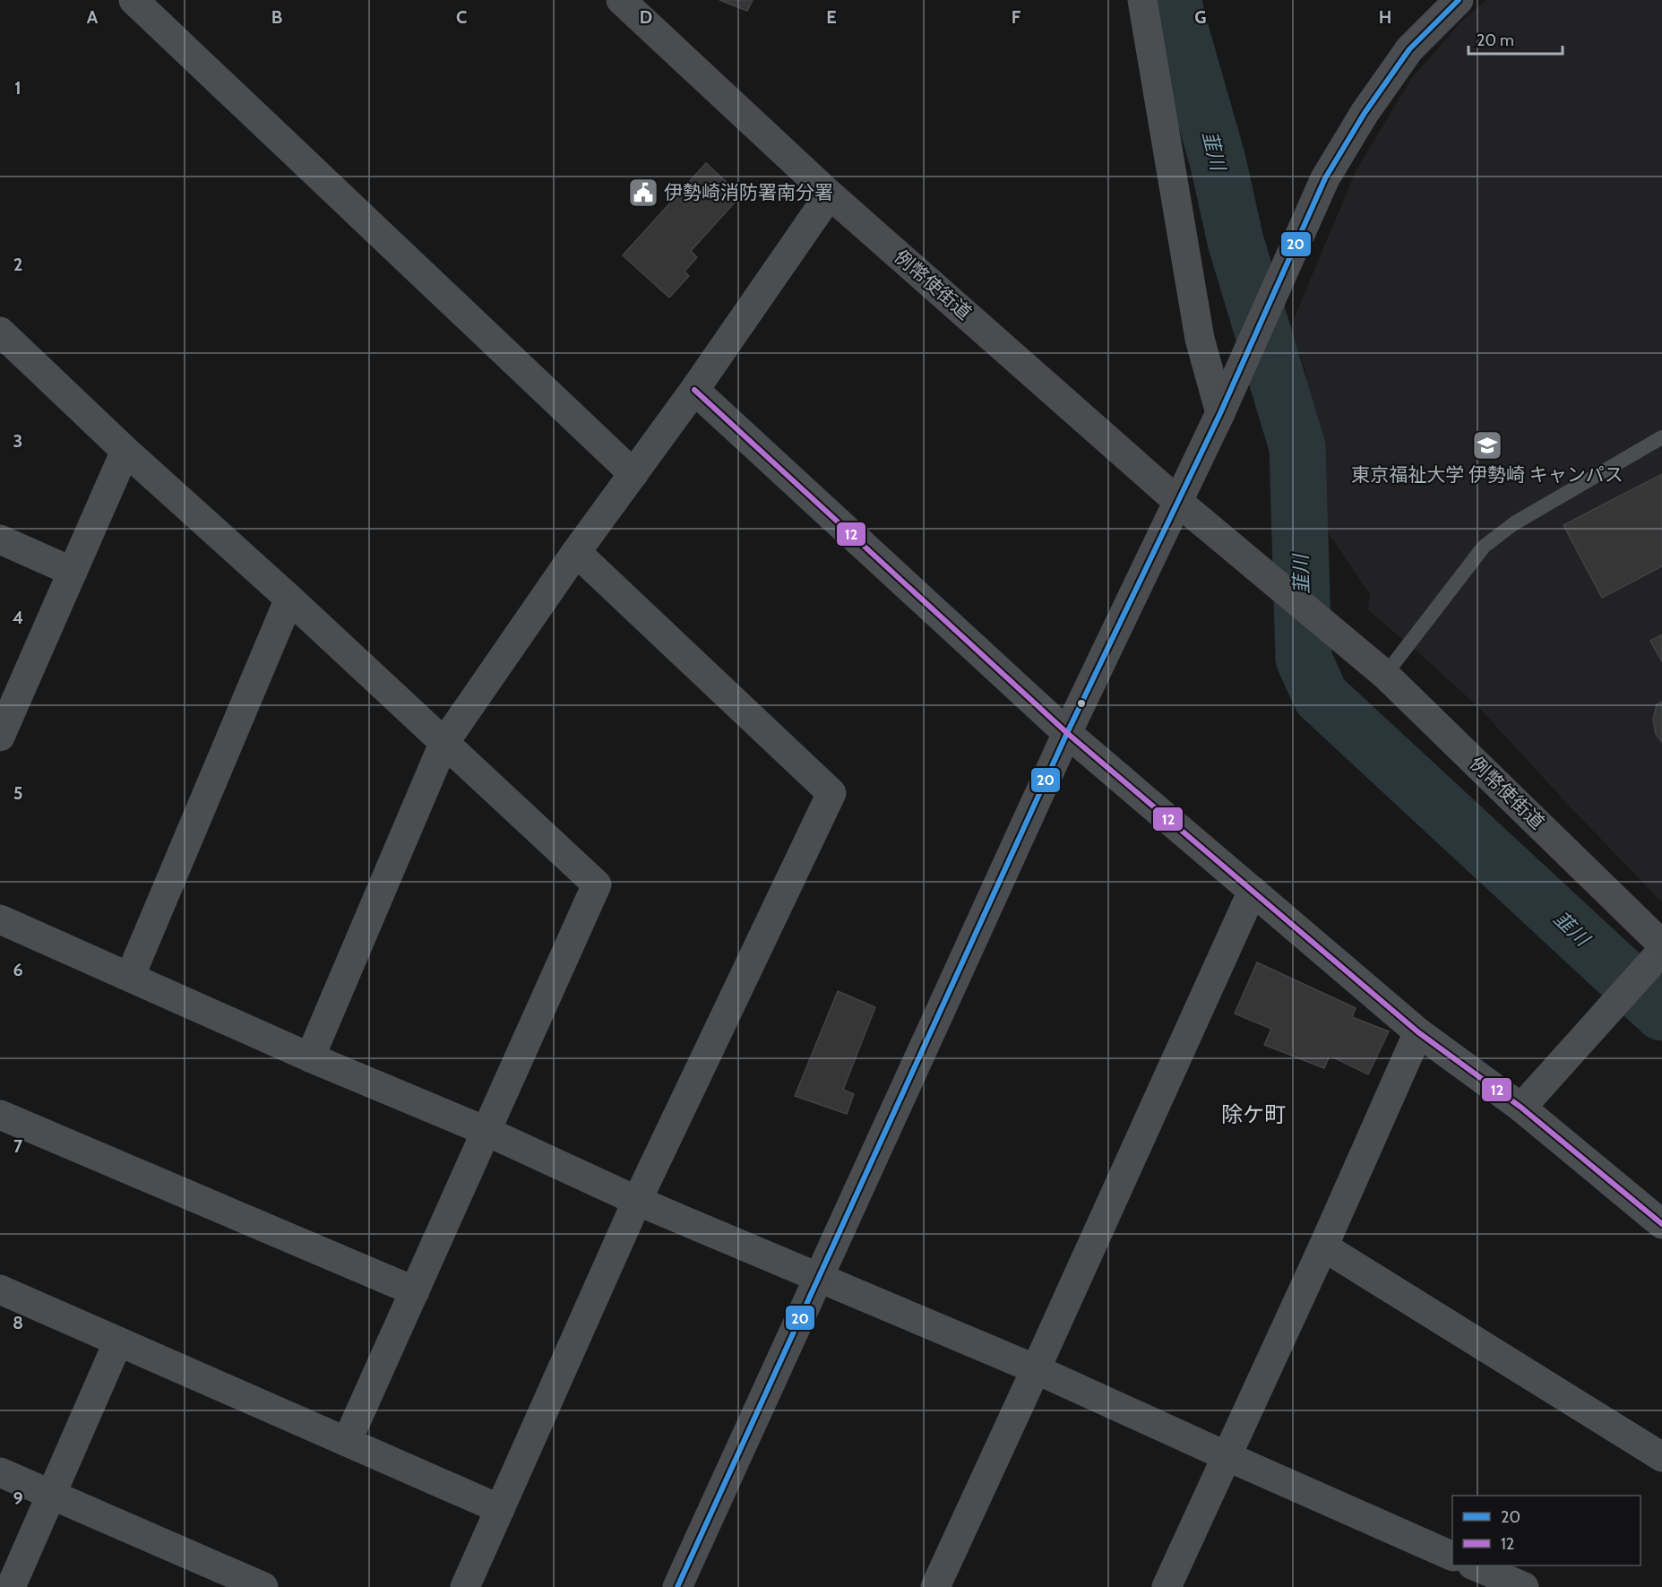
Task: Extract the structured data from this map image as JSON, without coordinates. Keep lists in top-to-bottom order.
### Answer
{
  "streets": {
    "street": ["例幣使街道"]
  },
  "districts": ["除ケ町"],
  "water": ["韮川"],
  "places": {
    "public building": ["伊勢崎消防署南分署"],
    "school or university": ["東京福祉大学 伊勢崎 キャンパス"]
  },
  "lines": ["transit line 20", "transit line 12"],
  "legend": ["20", "12"],
  "scale_bar": "20 m",
  "grid": {
    "columns": [
      "A",
      "B",
      "C",
      "D",
      "E",
      "F",
      "G",
      "H"
    ],
    "rows": [
      "1",
      "2",
      "3",
      "4",
      "5",
      "6",
      "7",
      "8",
      "9"
    ]
  }
}
